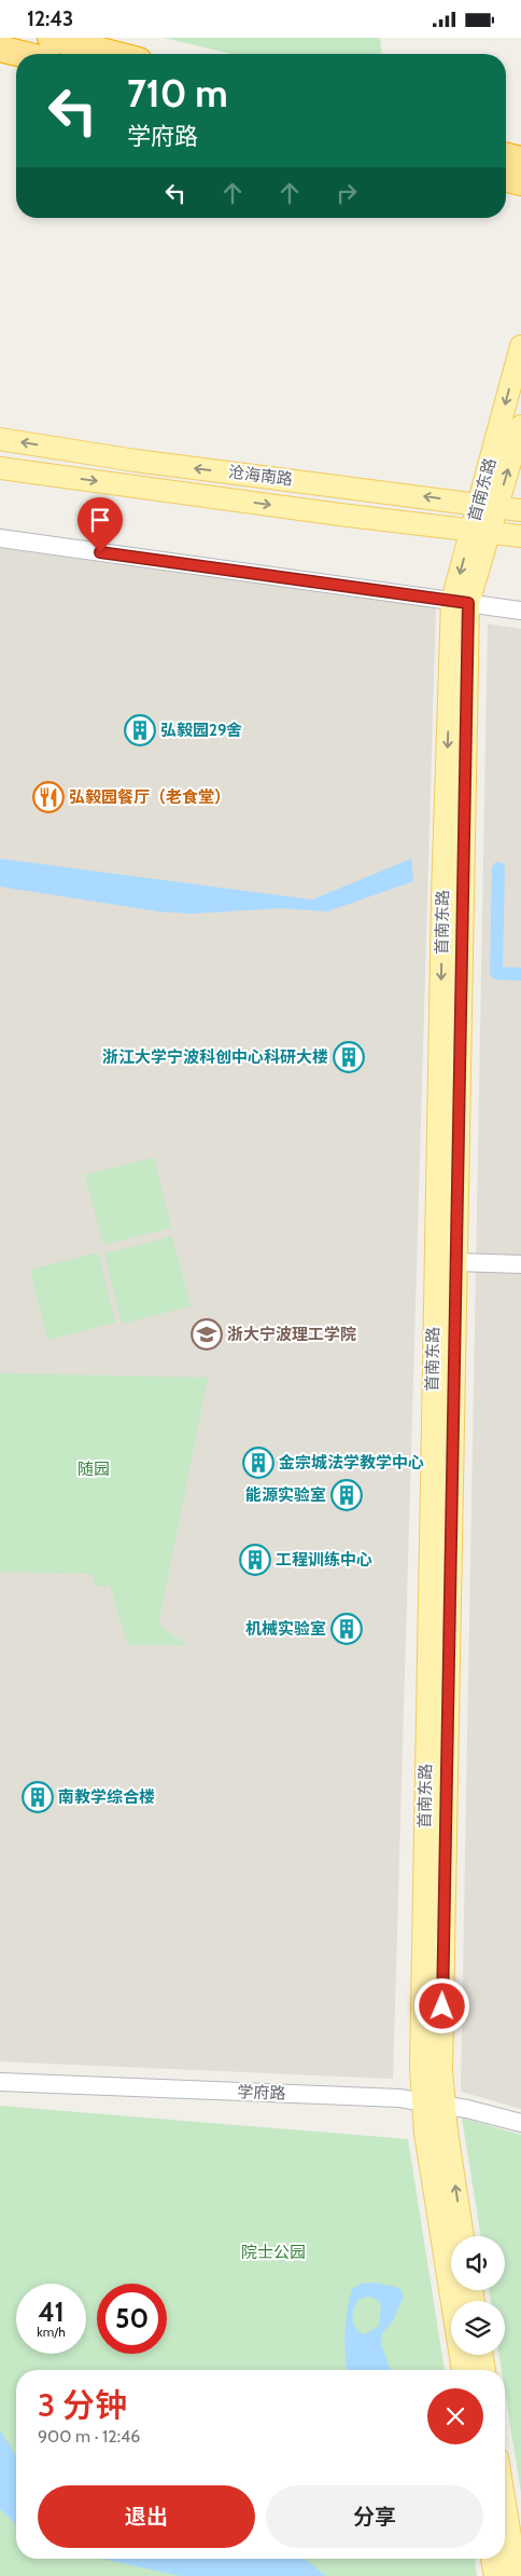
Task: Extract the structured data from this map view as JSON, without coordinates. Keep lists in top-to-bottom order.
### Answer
{
  "streets": {
    "main road": ["沧海南路", "首南东路"],
    "street": ["学府路"]
  },
  "crossings": [
    ["沧海南路", "首南东路"],
    ["首南东路", "学府路"]
  ],
  "parks": ["随园", "院士公园"],
  "places": {
    "building": [
      "弘毅园29舍",
      "浙江大学宁波科创中心科研大楼",
      "金宗城法学教学中心",
      "能源实验室",
      "工程训练中心",
      "机械实验室",
      "南教学综合楼"
    ],
    "restaurant": ["弘毅园餐厅（老食堂）"],
    "school or university": ["浙大宁波理工学院"]
  },
  "page": {
    "status": "12:43",
    "turn": ["710 m", "学府路"],
    "speed": "41 km/h",
    "limit": "50",
    "heading": ["3 分钟", "900 m · 12:46"],
    "buttons": ["退出", "分享"]
  }
}
